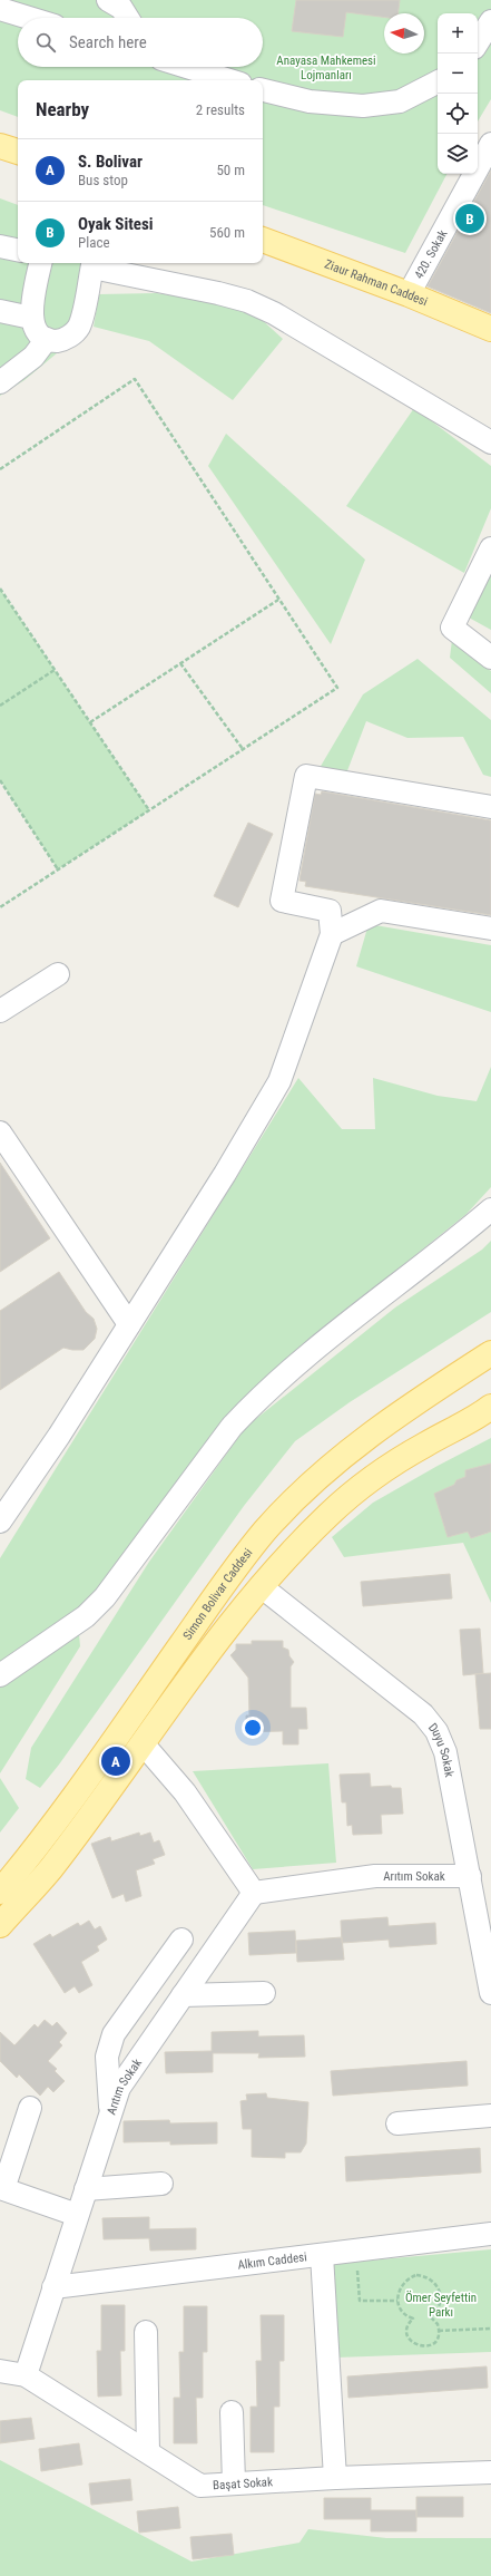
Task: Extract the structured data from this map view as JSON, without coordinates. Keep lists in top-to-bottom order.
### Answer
{
  "streets": {
    "main road": ["Ziaur Rahman Caddesi", "Simon Bolivar Caddesi"],
    "street": [
      "420. Sokak",
      "Duyu Sokak",
      "Arıtım Sokak",
      "Alkım Caddesi",
      "Başat Sokak"
    ]
  },
  "crossings": [
    ["420. Sokak", "Ziaur Rahman Caddesi"],
    ["Simon Bolivar Caddesi", "Duyu Sokak"],
    ["Duyu Sokak", "Arıtım Sokak"],
    ["Arıtım Sokak", "Alkım Caddesi"],
    ["Arıtım Sokak", "Başat Sokak"]
  ],
  "parks": ["Anayasa Mahkemesi Lojmanları", "Ömer Seyfettin Parkı"],
  "north": "left",
  "page": {
    "map_buttons": ["+", "−"],
    "search": "Search here",
    "heading": ["Nearby", "2 results"],
    "list": [
      {
        "mark": "A",
        "name": "S. Bolivar",
        "note": "Bus stop",
        "value": "50 m"
      },
      {
        "mark": "B",
        "name": "Oyak Sitesi",
        "note": "Place",
        "value": "560 m"
      }
    ],
    "pins": ["B", "A"]
  }
}
